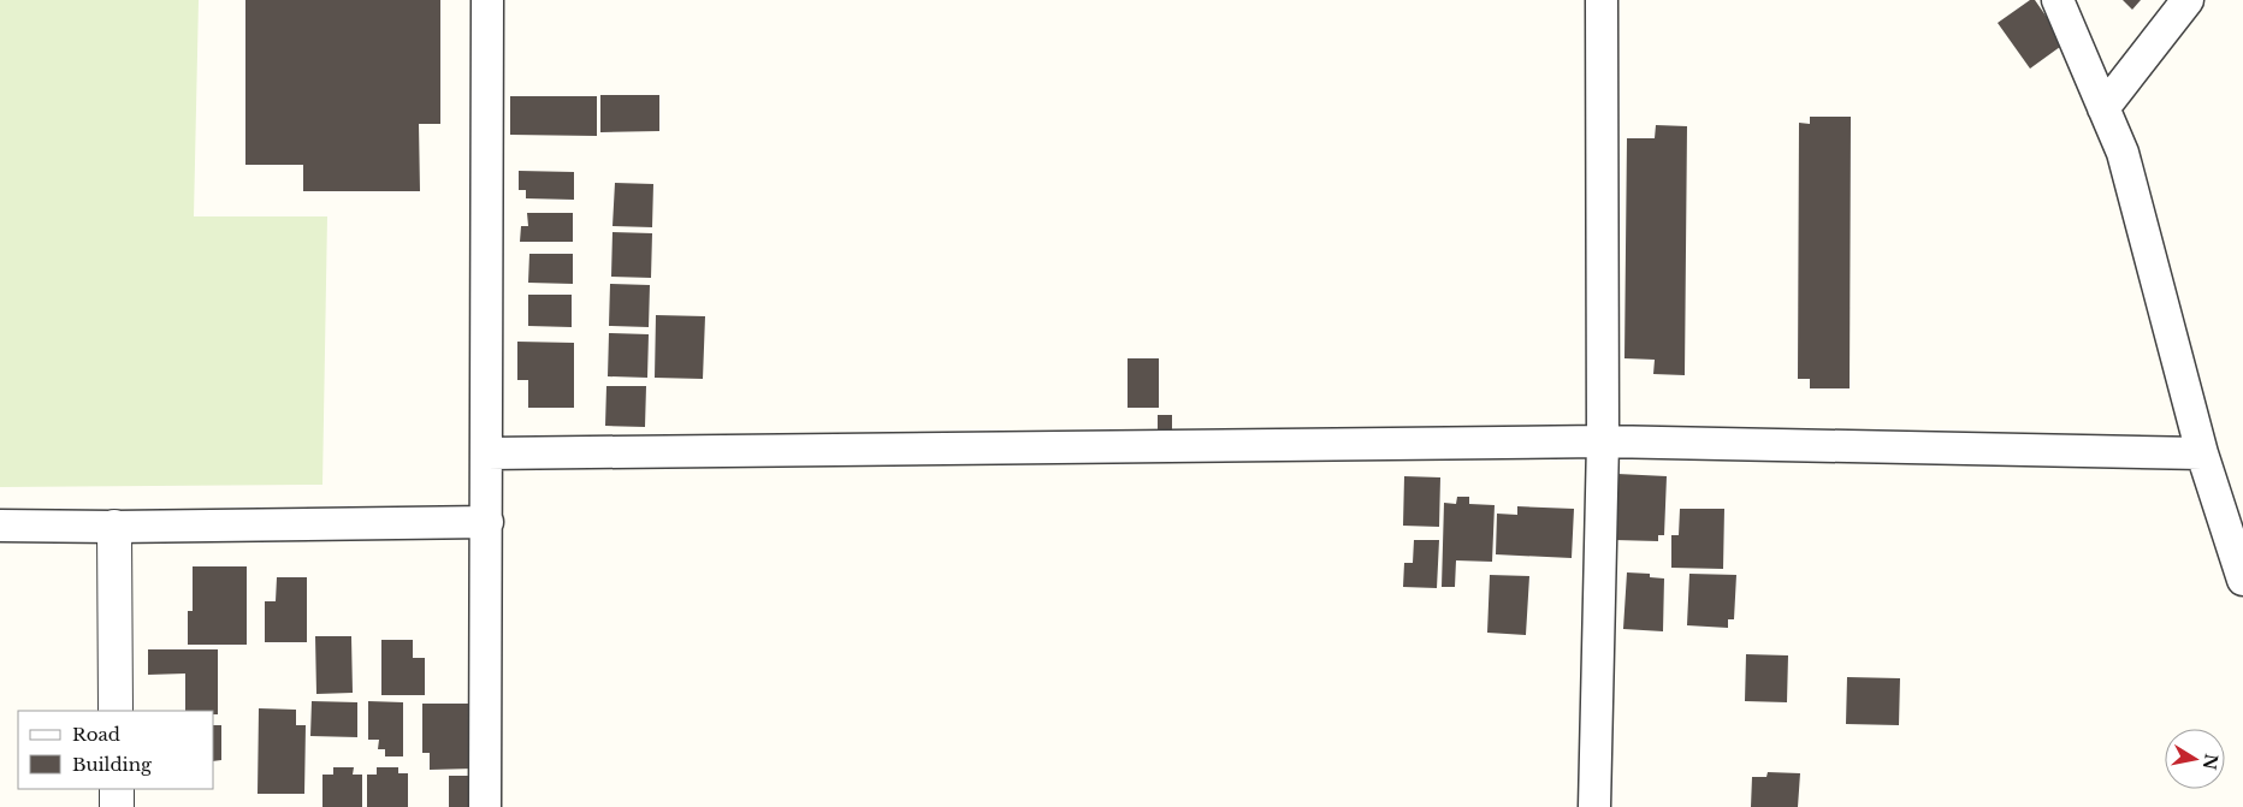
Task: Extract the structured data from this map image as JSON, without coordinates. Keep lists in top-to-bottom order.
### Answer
{
  "legend": ["Road", "Building"],
  "north": "right"
}
